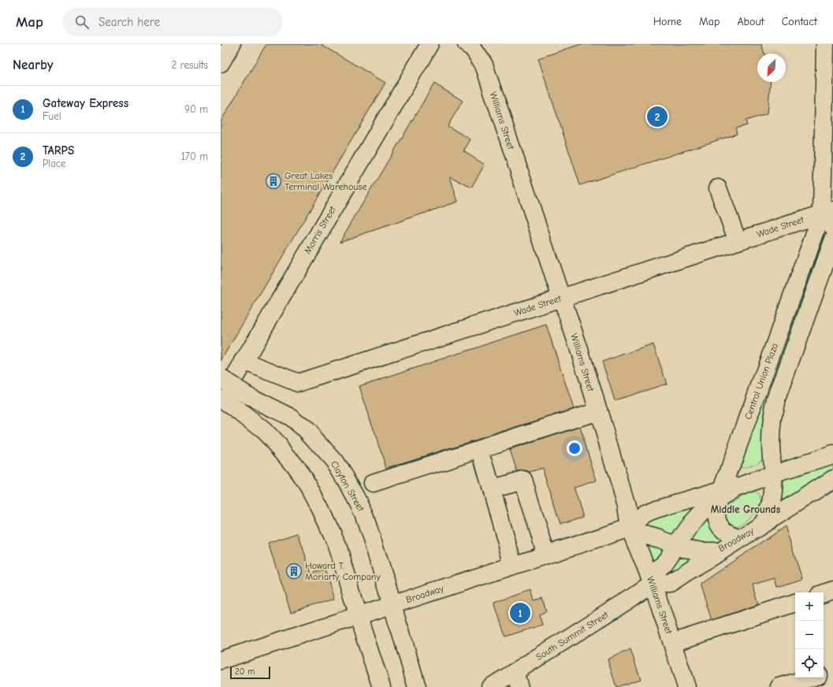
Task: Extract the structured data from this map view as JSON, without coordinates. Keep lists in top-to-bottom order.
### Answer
{
  "streets": {
    "street": [
      "Williams Street",
      "Wade Street",
      "Morris Street",
      "Central Union Plaza",
      "Clayton Street",
      "Broadway",
      "South Summit Street"
    ]
  },
  "crossings": [
    ["Williams Street", "Wade Street"],
    ["Williams Street", "Broadway"],
    ["Williams Street", "South Summit Street"],
    ["Wade Street", "Morris Street"],
    ["Wade Street", "Central Union Plaza"],
    ["Central Union Plaza", "Broadway"],
    ["Clayton Street", "Broadway"]
  ],
  "districts": ["Middle Grounds"],
  "places": {
    "building": ["Great Lakes Terminal Warehouse", "Howard T. Moriarty Company"]
  },
  "scale_bar": "20 m",
  "north": "bottom left",
  "page": {
    "header": "Map",
    "search": "Search here",
    "nav": [
      "Home",
      "Map",
      "About",
      "Contact"
    ],
    "heading": ["Nearby", "2 results"],
    "list": [
      {
        "mark": "1",
        "name": "Gateway Express",
        "note": "Fuel",
        "value": "90 m"
      },
      {
        "mark": "2",
        "name": "TARPS",
        "note": "Place",
        "value": "170 m"
      }
    ],
    "pins": ["2", "1"],
    "map_buttons": ["+", "−"],
    "scale": "20 m"
  }
}
